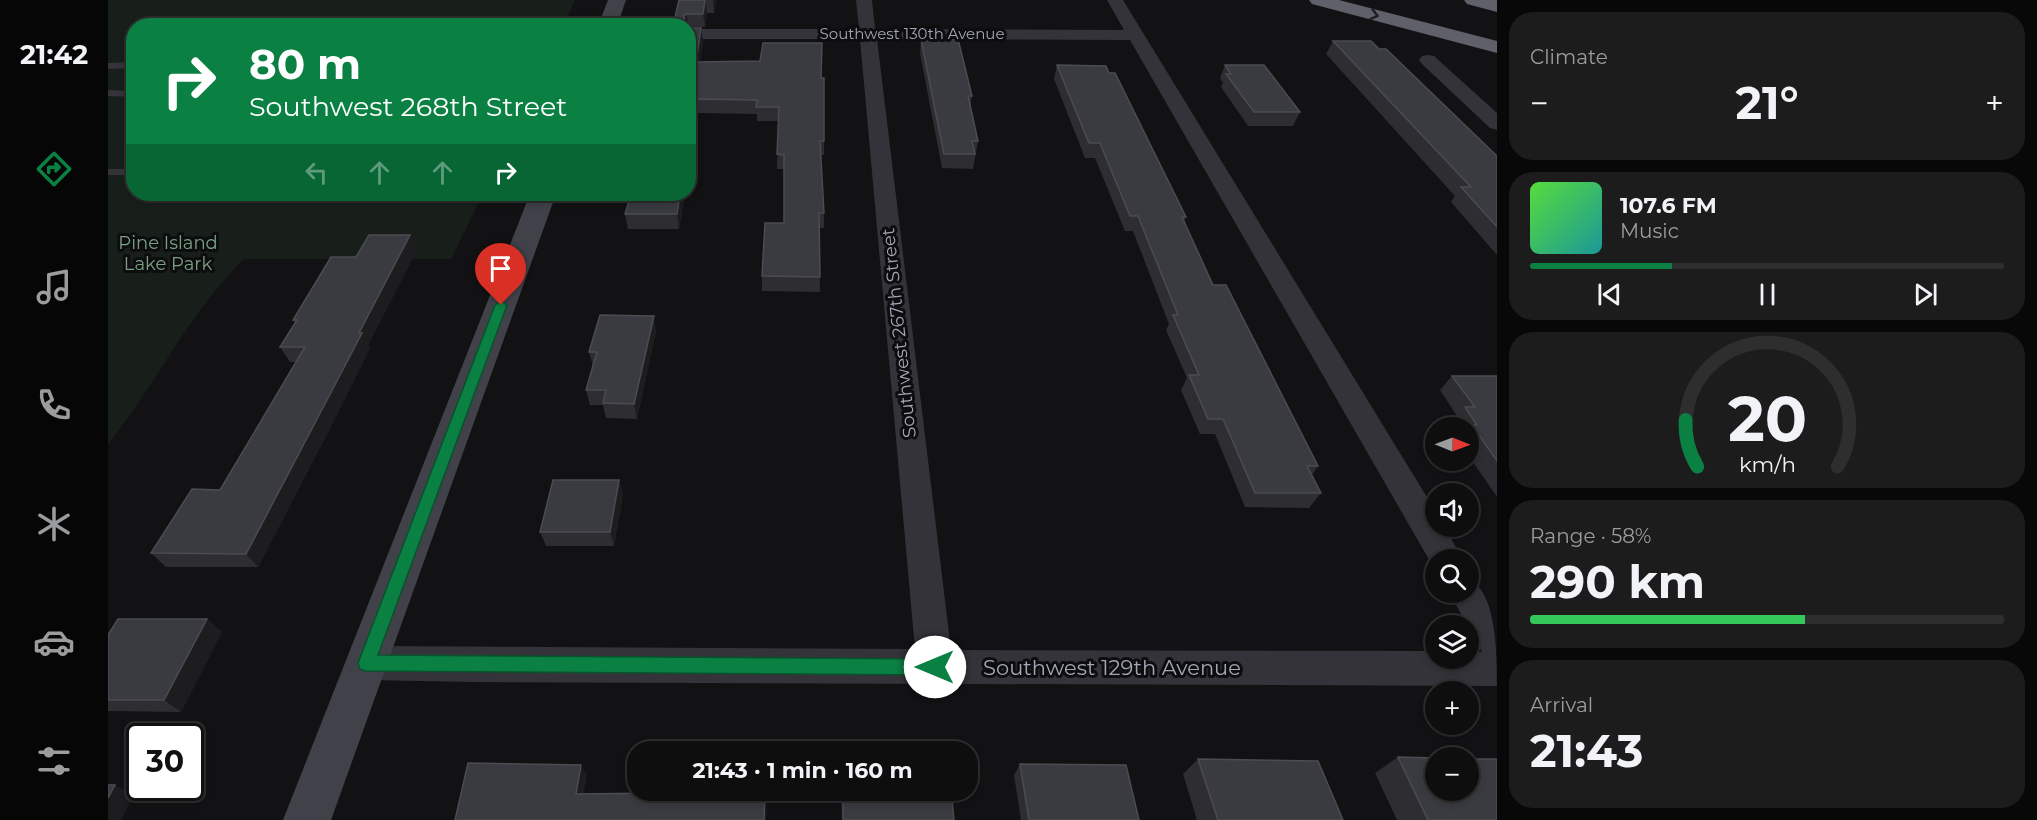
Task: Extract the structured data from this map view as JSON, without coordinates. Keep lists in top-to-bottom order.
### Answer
{
  "streets": {
    "street": ["Southwest 130th Avenue", "Southwest 267th Street", "Southwest 129th Avenue"]
  },
  "crossings": [
    ["Southwest 130th Avenue", "Southwest 267th Street"],
    ["Southwest 267th Street", "Southwest 129th Avenue"]
  ],
  "parks": ["Pine Island Lake Park"],
  "north": "right",
  "page": {
    "tabs": "21:42",
    "tile": [
      "Climate",
      ["Range · 58%", "290 km"],
      ["Arrival", "21:43"]
    ],
    "turn": ["80 m", "Southwest 268th Street"],
    "heat": ["−", "21°", "+"],
    "song": ["107.6 FM", "Music"],
    "map_buttons": ["+", "−"],
    "limit": "30",
    "trip": "21:43 · 1 min · 160 m",
    "gauge": ["20", "km/h"]
  }
}
